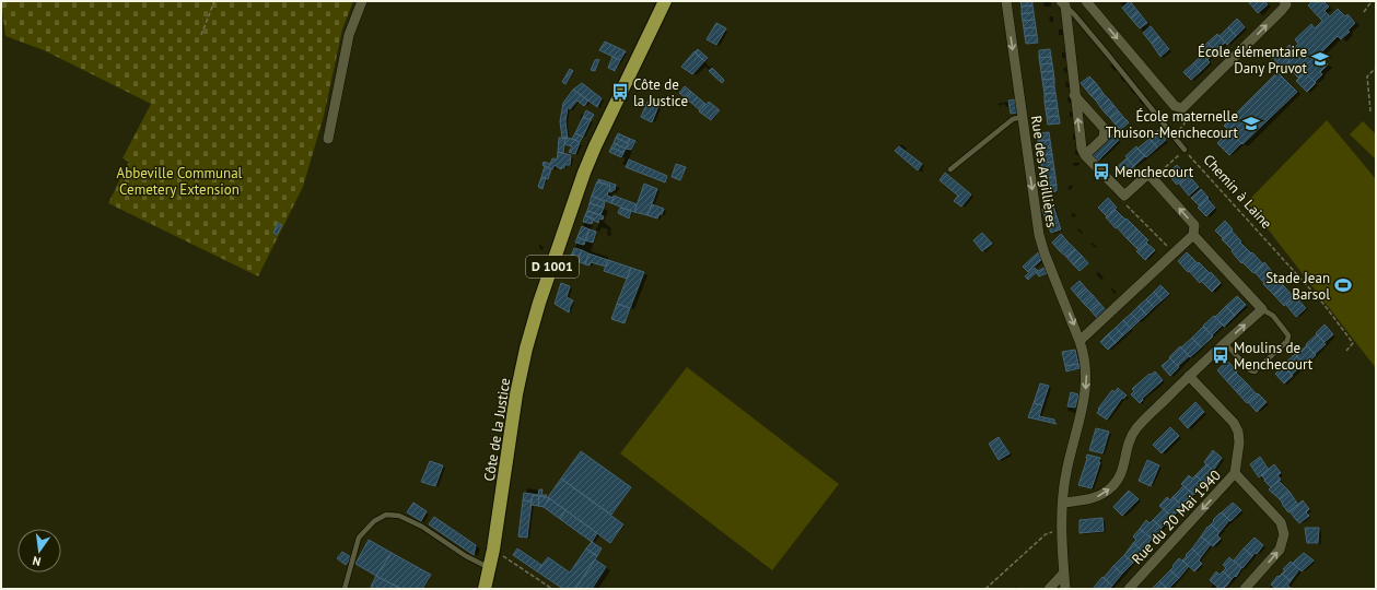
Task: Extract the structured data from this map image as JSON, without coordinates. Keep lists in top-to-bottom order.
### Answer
{
  "streets": {
    "main road": ["D 1001", "Côte de la Justice"],
    "street": ["Rue des Argillières", "Rue du 20 Mai 1940"],
    "lane": ["Chemin à Laine"]
  },
  "one_way": ["Rue des Argillières"],
  "parks": ["Abbeville Communal Cemetery Extension"],
  "places": {
    "school or university": ["École élémentaire Dany Pruvot", "École maternelle Thuison-Menchecourt"],
    "bus stop": ["Côte de la Justice", "Menchecourt", "Moulins de Menchecourt"],
    "sports": ["Stade Jean Barsol"]
  },
  "north": "bottom"
}
